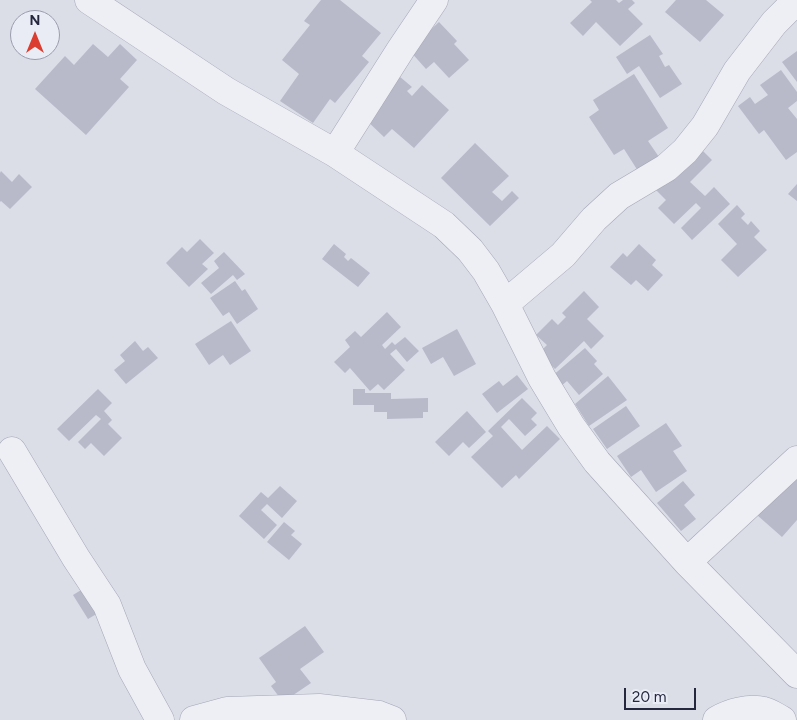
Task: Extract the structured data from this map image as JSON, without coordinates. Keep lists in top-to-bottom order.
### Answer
{
  "scale_bar": "20 m",
  "north": "top"
}
